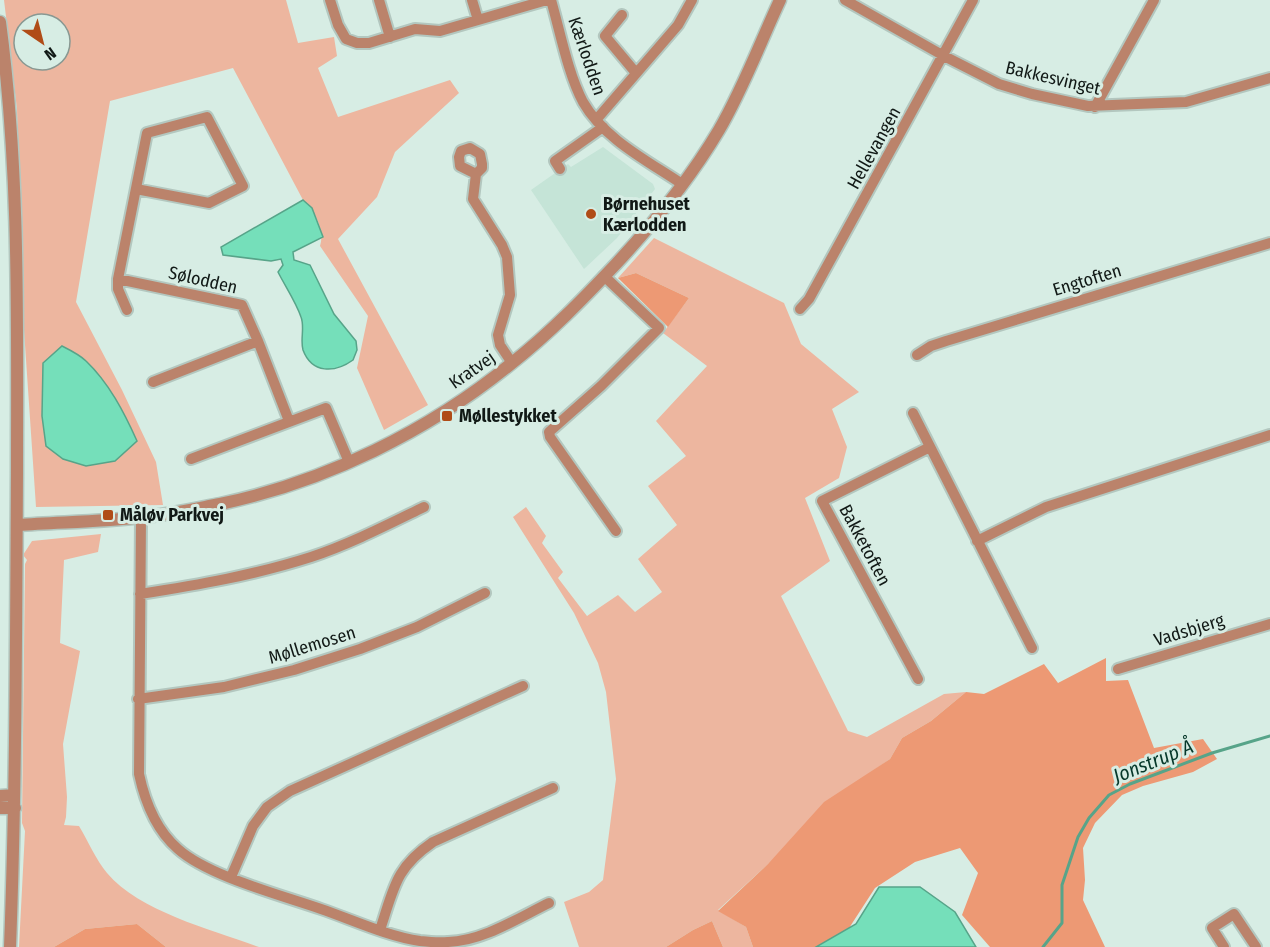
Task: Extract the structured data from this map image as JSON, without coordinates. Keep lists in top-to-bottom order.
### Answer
{
  "streets": {
    "street": [
      "Kærlodden",
      "Bakkesvinget",
      "Hellevangen",
      "Sølodden",
      "Engtoften",
      "Kratvej",
      "Bakketoften",
      "Vadsbjerg",
      "Møllemosen"
    ]
  },
  "crossings": [
    ["Kærlodden", "Kratvej"],
    ["Bakkesvinget", "Hellevangen"]
  ],
  "water": ["Jonstrup Å"],
  "places": {
    "other": ["Børnehuset Kærlodden"],
    "transit": ["Møllestykket", "Måløv Parkvej"]
  },
  "north": "bottom right"
}
